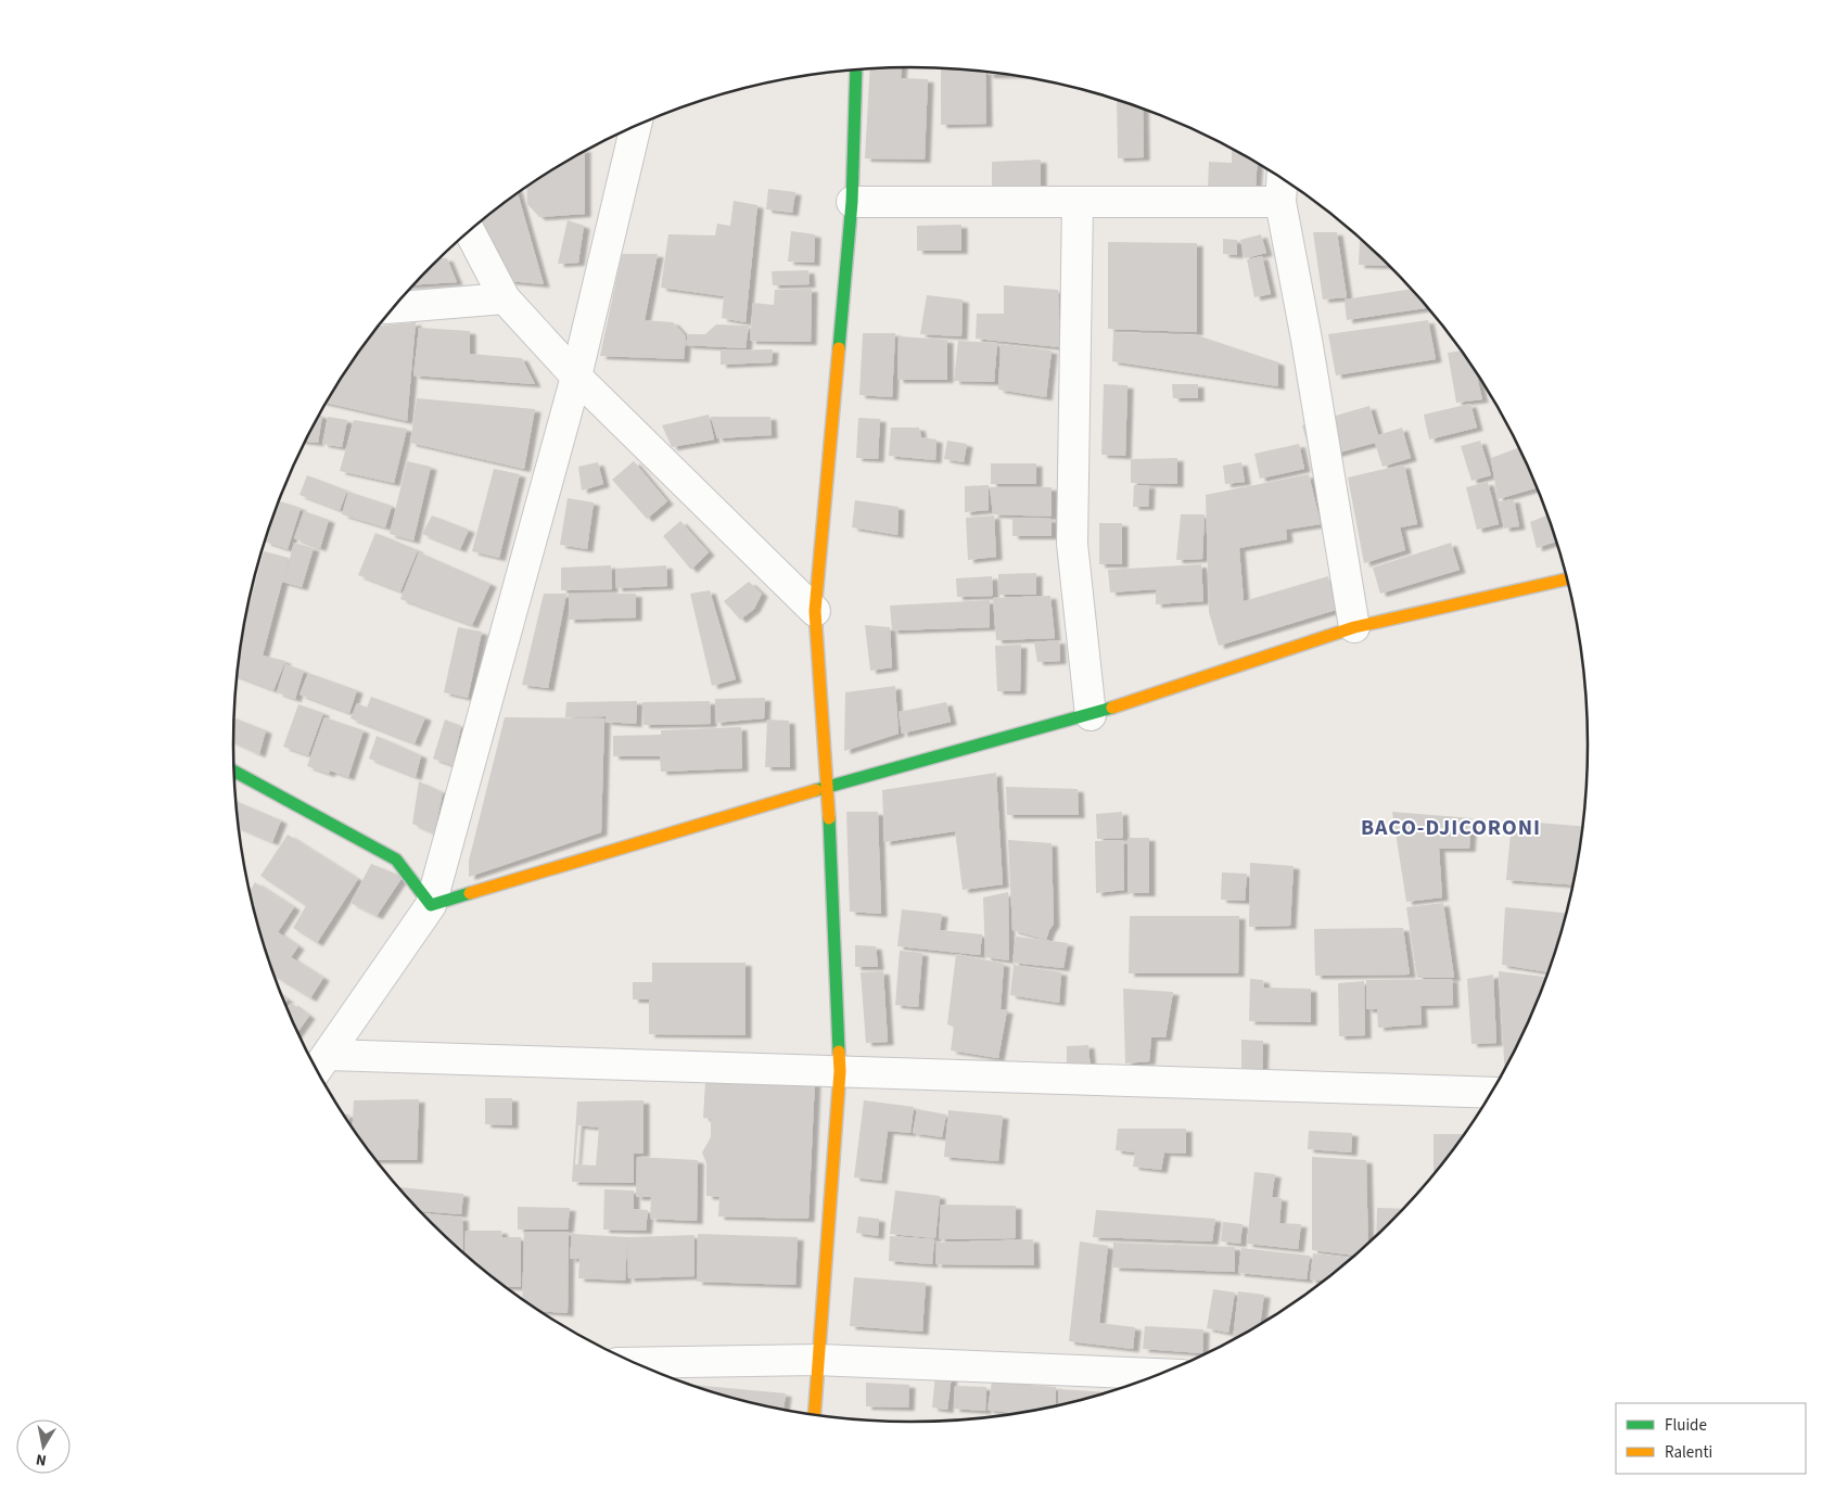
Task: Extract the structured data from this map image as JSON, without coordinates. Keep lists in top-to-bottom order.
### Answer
{
  "districts": ["BACO-DJICORONI"],
  "legend": ["Fluide", "Ralenti"],
  "north": "bottom"
}
